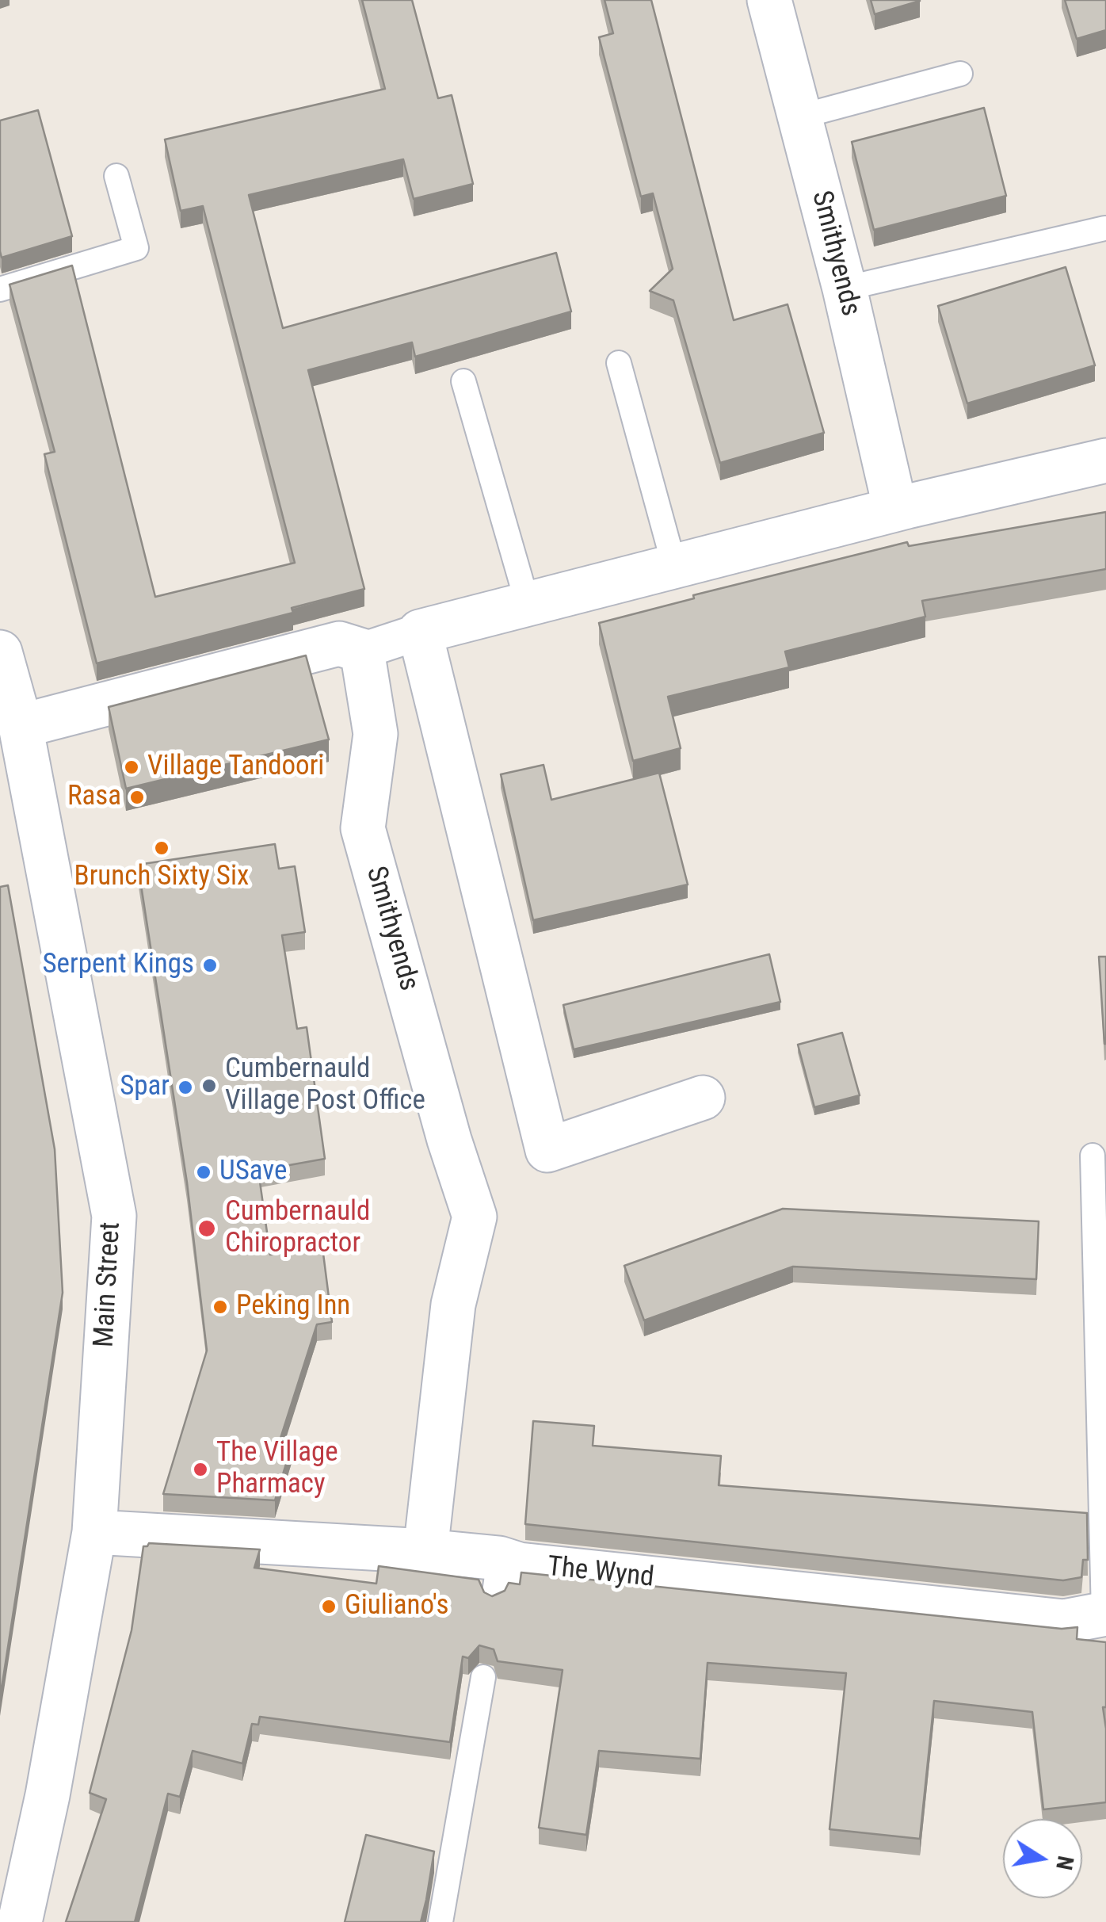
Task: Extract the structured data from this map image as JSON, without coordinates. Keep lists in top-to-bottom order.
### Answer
{
  "streets": {
    "street": ["Smithyends", "Main Street", "The Wynd"]
  },
  "crossings": [
    ["Smithyends", "The Wynd"],
    ["Main Street", "The Wynd"]
  ],
  "places": [
    "Village Tandoori",
    "Rasa",
    "Brunch Sixty Six",
    "Serpent Kings",
    "Cumbernauld Village Post Office",
    "Spar",
    "USave",
    "Cumbernauld Chiropractor",
    "Peking Inn",
    "The Village Pharmacy",
    "Giuliano's"
  ],
  "north": "right"
}
